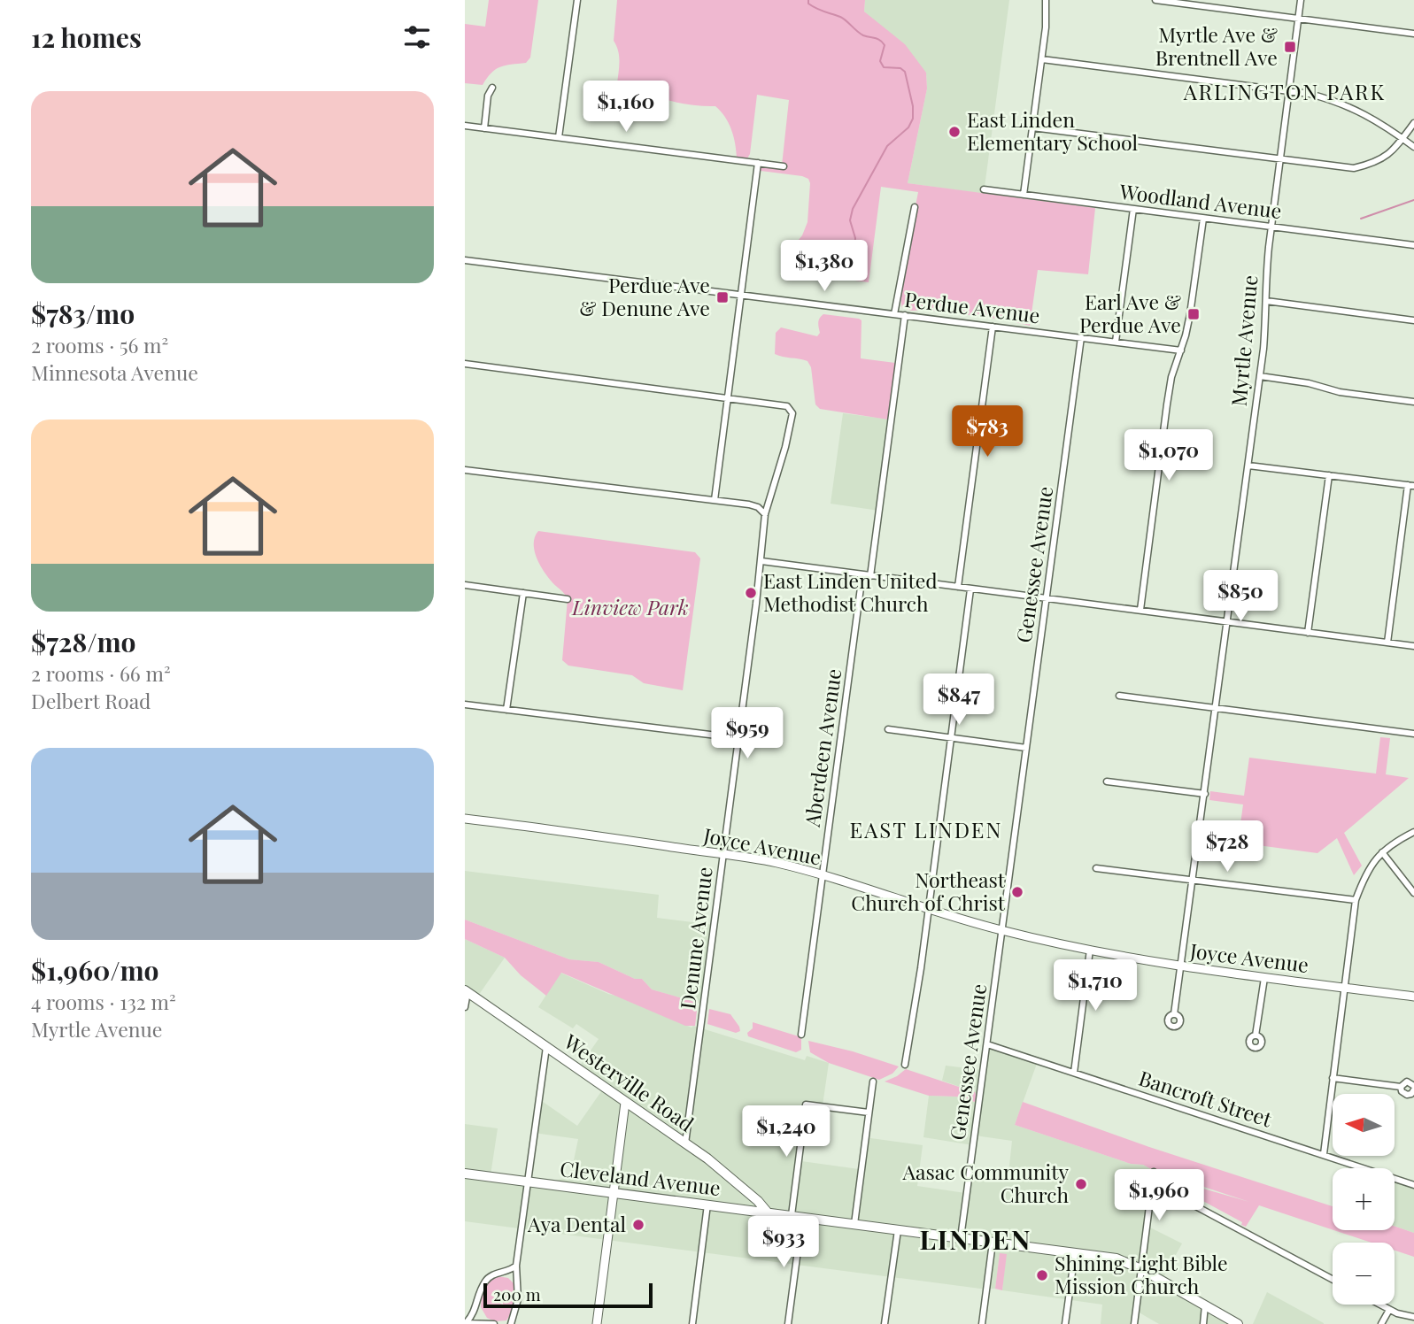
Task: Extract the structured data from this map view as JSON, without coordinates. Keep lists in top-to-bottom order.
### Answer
{
  "streets": {
    "main road": ["Westerville Road", "Cleveland Avenue"],
    "street": [
      "Woodland Avenue",
      "Perdue Avenue",
      "Myrtle Avenue",
      "Genessee Avenue",
      "Aberdeen Avenue",
      "Joyce Avenue",
      "Denune Avenue",
      "Bancroft Street"
    ]
  },
  "crossings": [
    ["Woodland Avenue", "Myrtle Avenue"],
    ["Perdue Avenue", "Genessee Avenue"],
    ["Myrtle Avenue", "Joyce Avenue"],
    ["Genessee Avenue", "Joyce Avenue"],
    ["Genessee Avenue", "Bancroft Street"],
    ["Genessee Avenue", "Cleveland Avenue"],
    ["Aberdeen Avenue", "Joyce Avenue"],
    ["Joyce Avenue", "Denune Avenue"],
    ["Denune Avenue", "Westerville Road"],
    ["Westerville Road", "Cleveland Avenue"]
  ],
  "districts": ["ARLINGTON PARK", "EAST LINDEN", "LINDEN"],
  "parks": ["Linview Park"],
  "places": {
    "transit": ["Myrtle Ave & Brentnell Ave", "Perdue Ave & Denune Ave", "Earl Ave & Perdue Ave"],
    "other": [
      "East Linden Elementary School",
      "East Linden United Methodist Church",
      "Northeast Church of Christ",
      "Aasac Community Church",
      "Aya Dental",
      "Shining Light Bible Mission Church"
    ]
  },
  "scale_bar": "200 m",
  "north": "left",
  "page": {
    "heading": "12 homes",
    "list": [
      {
        "name": "$783/mo",
        "note": "2 rooms · 56 m² · Minnesota Avenue"
      },
      {
        "name": "$728/mo",
        "note": "2 rooms · 66 m² · Delbert Road"
      },
      {
        "name": "$1,960/mo",
        "note": "4 rooms · 132 m² · Myrtle Avenue"
      }
    ],
    "price": [
      "$1,160",
      "$1,380",
      "$783",
      "$1,070",
      "$850",
      "$847",
      "$959",
      "$728",
      "$1,710",
      "$1,240",
      "$1,960",
      "$933"
    ],
    "map_buttons": ["+", "−"],
    "scale": "200 m"
  }
}
